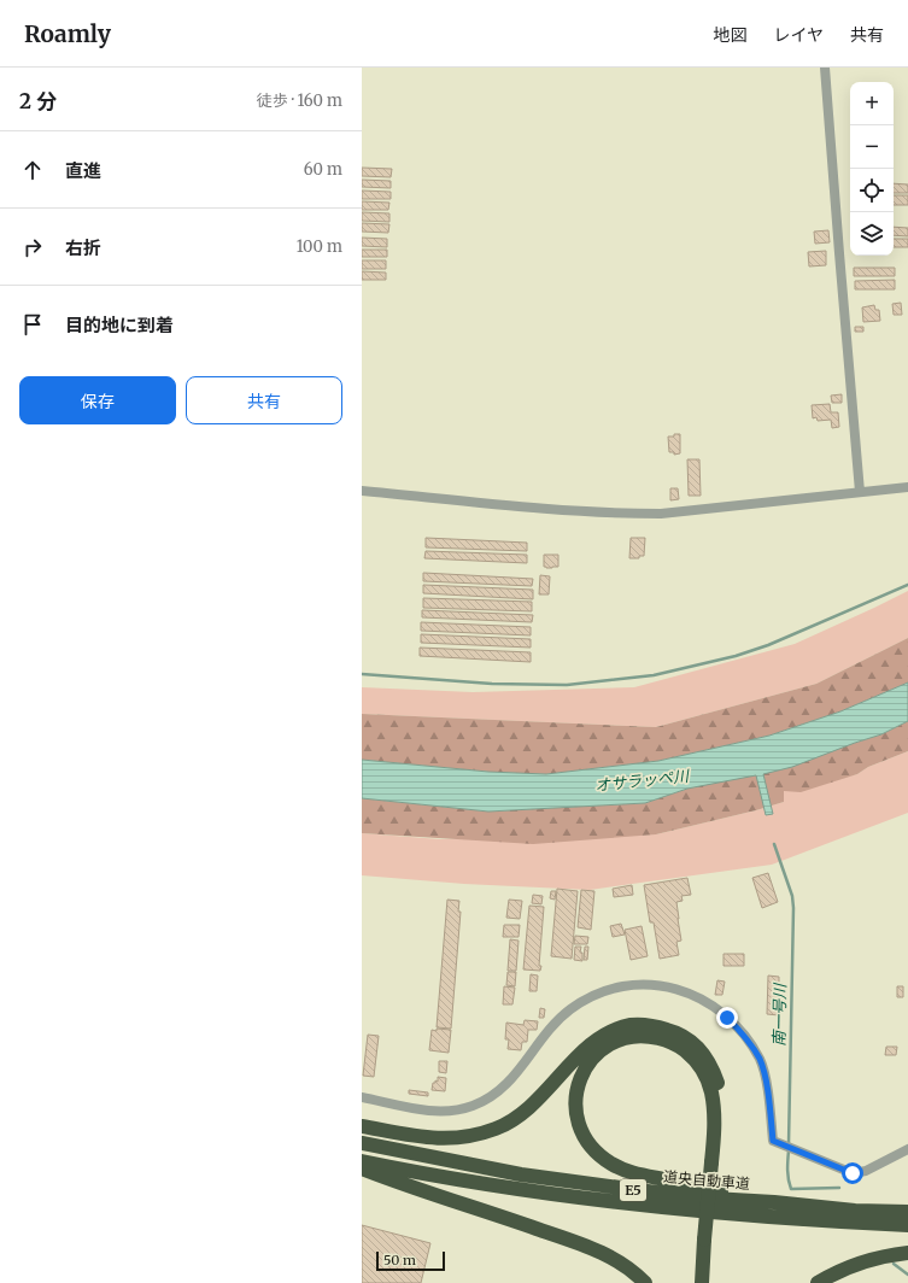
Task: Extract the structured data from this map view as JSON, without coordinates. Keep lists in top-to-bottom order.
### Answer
{
  "streets": {
    "highway": ["道央自動車道", "E5"]
  },
  "water": ["オサラッペ川", "南一号川"],
  "scale_bar": "50 m",
  "page": {
    "header": "Roamly",
    "nav": ["地図", "レイヤ", "共有"],
    "heading": ["2 分", "徒歩 · 160 m"],
    "map_buttons": ["+", "−"],
    "list": [
      ["直進", "60 m"],
      ["右折", "100 m"],
      "目的地に到着"
    ],
    "buttons": ["保存", "共有"],
    "scale": "50 m"
  }
}
